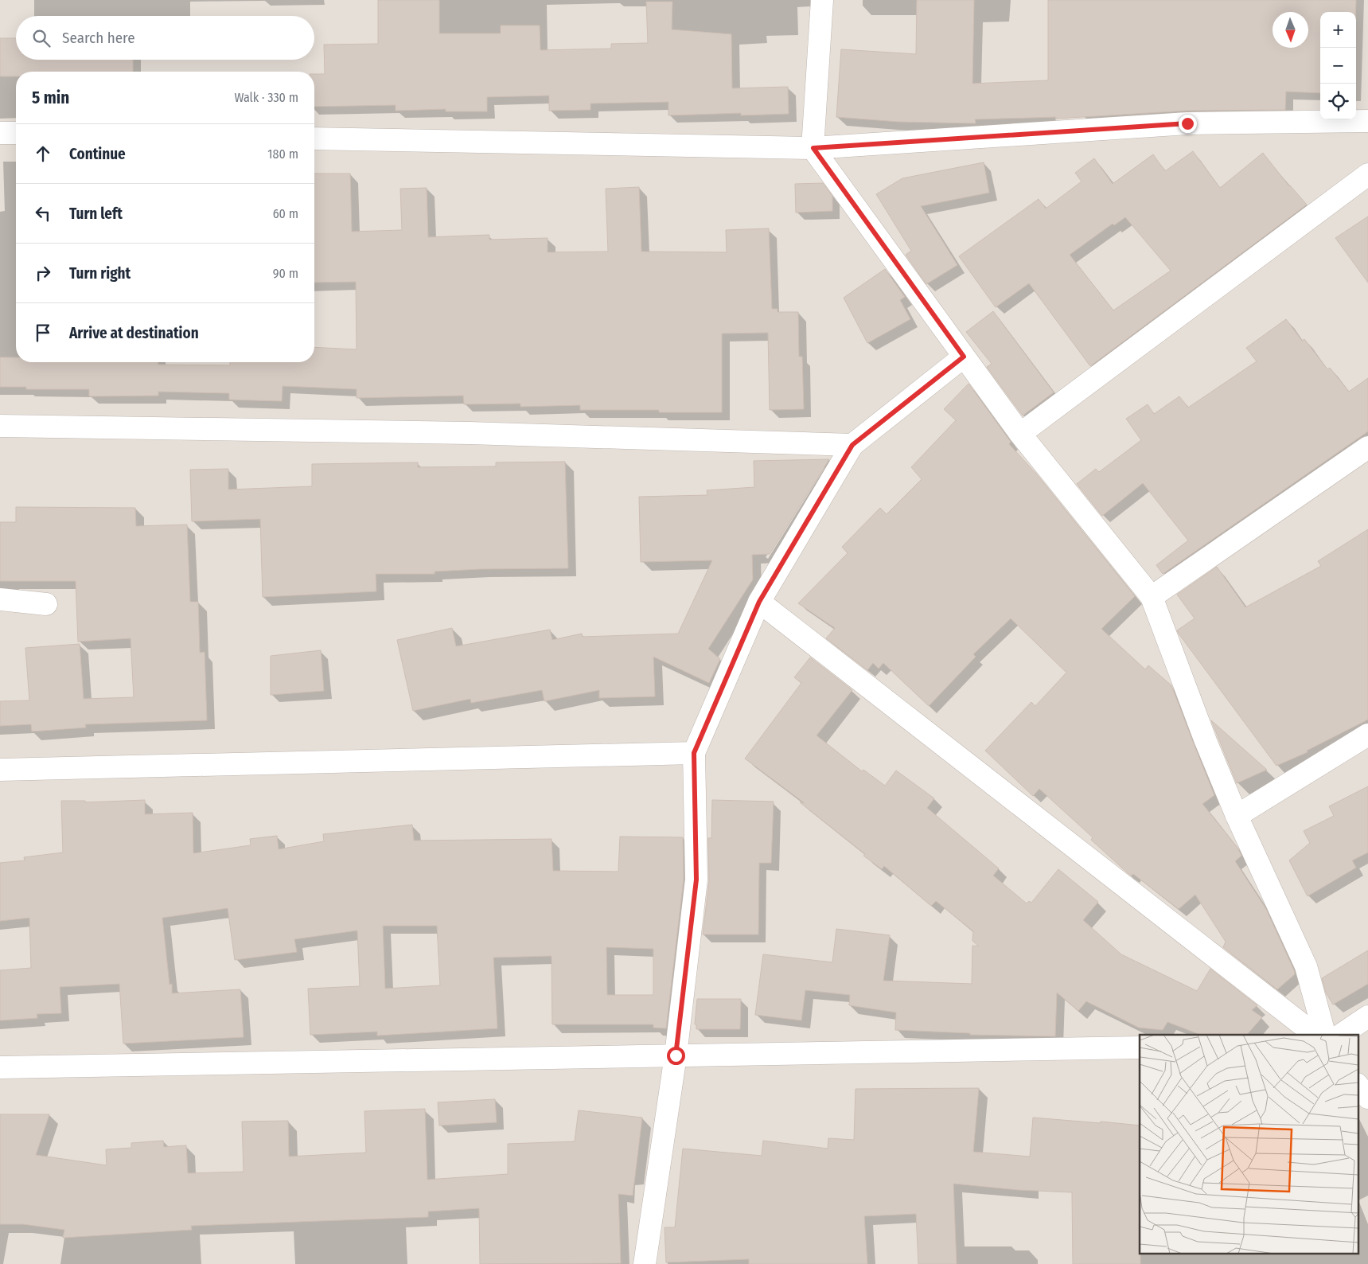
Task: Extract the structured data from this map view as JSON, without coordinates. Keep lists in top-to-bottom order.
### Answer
{
  "north": "bottom",
  "page": {
    "map_buttons": ["+", "−"],
    "search": "Search here",
    "heading": ["5 min", "Walk · 330 m"],
    "list": [
      ["Continue", "180 m"],
      ["Turn left", "60 m"],
      ["Turn right", "90 m"],
      "Arrive at destination"
    ]
  }
}
